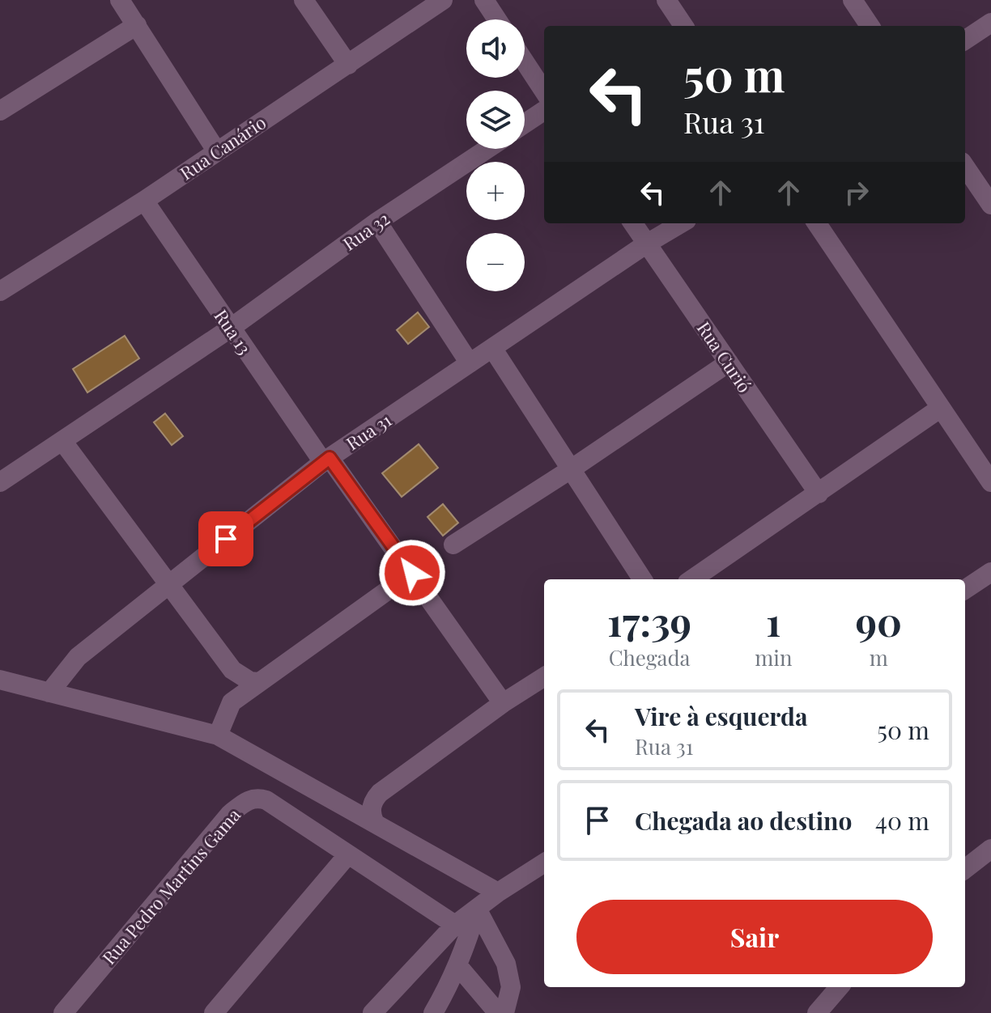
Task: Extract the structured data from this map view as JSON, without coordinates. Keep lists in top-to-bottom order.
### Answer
{
  "streets": {
    "street": [
      "Rua Canário",
      "Rua 32",
      "Rua 13",
      "Rua Curió",
      "Rua 31",
      "Rua Pedro Martins Gama"
    ]
  },
  "crossings": [
    ["Rua Canário", "Rua 13"],
    ["Rua 32", "Rua 13"],
    ["Rua 13", "Rua 31"],
    ["Rua Curió", "Rua 31"]
  ],
  "page": {
    "map_buttons": ["+", "−"],
    "turn": ["50 m", "Rua 31"],
    "eta": [
      "17:39",
      "Chegada",
      "1",
      "min",
      "90",
      "m"
    ],
    "list": [
      {
        "name": "Vire à esquerda",
        "note": "Rua 31",
        "value": "50 m"
      },
      {
        "name": "Chegada ao destino",
        "value": "40 m"
      }
    ],
    "buttons": "Sair"
  }
}
